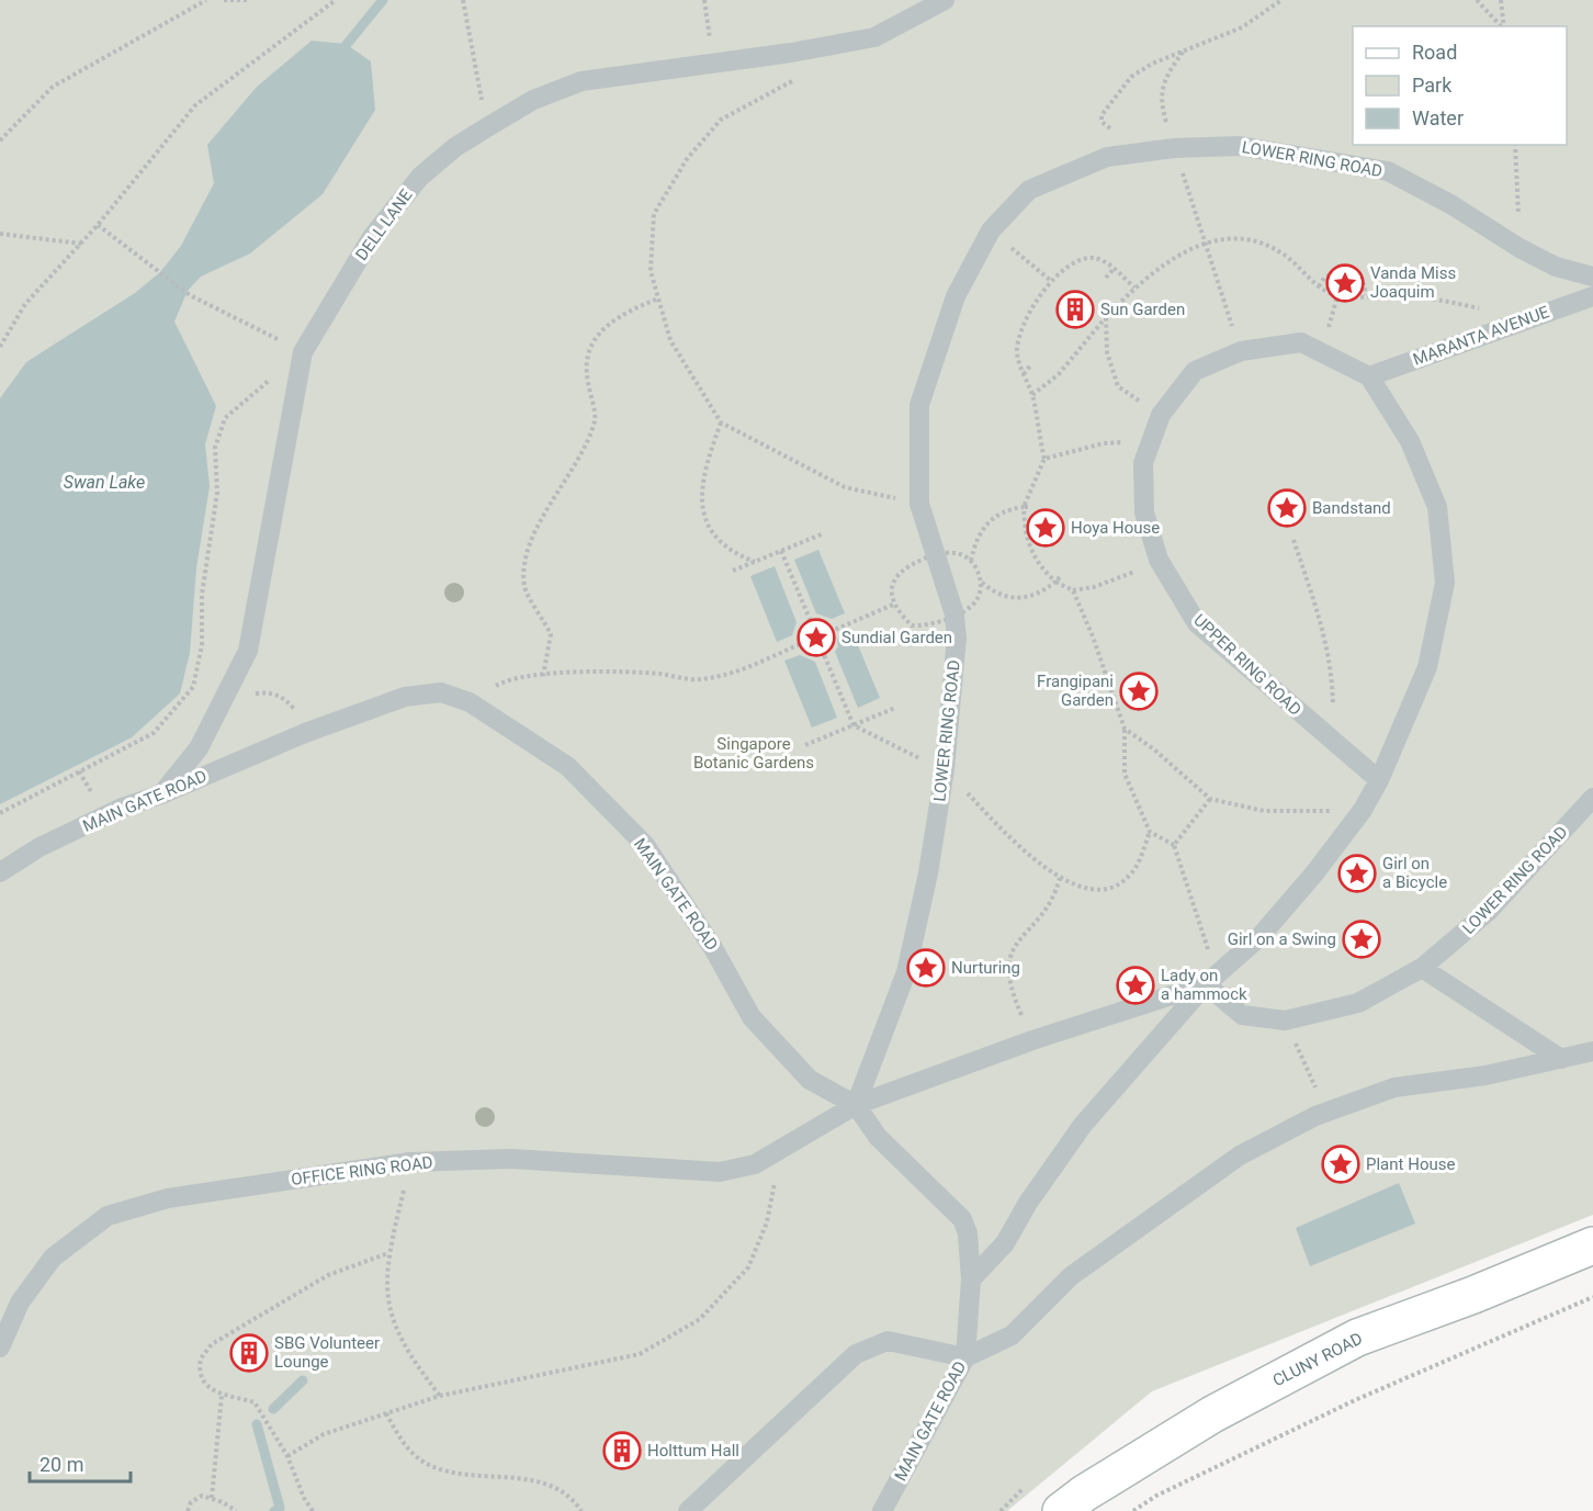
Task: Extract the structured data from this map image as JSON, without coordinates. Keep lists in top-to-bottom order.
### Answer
{
  "streets": {
    "street": ["CLUNY ROAD"],
    "lane": [
      "LOWER RING ROAD",
      "DELL LANE",
      "MARANTA AVENUE",
      "UPPER RING ROAD",
      "MAIN GATE ROAD",
      "OFFICE RING ROAD"
    ]
  },
  "crossings": [
    ["LOWER RING ROAD", "MAIN GATE ROAD"],
    ["LOWER RING ROAD", "OFFICE RING ROAD"],
    ["DELL LANE", "MAIN GATE ROAD"],
    ["MARANTA AVENUE", "UPPER RING ROAD"],
    ["MAIN GATE ROAD", "OFFICE RING ROAD"]
  ],
  "water": ["Swan Lake"],
  "parks": ["Singapore Botanic Gardens"],
  "places": {
    "place": [
      "Vanda Miss Joaquim",
      "Bandstand",
      "Hoya House",
      "Sundial Garden",
      "Frangipani Garden",
      "Girl on a Bicycle",
      "Girl on a Swing",
      "Nurturing",
      "Lady on a hammock",
      "Plant House"
    ],
    "building": ["Sun Garden", "SBG Volunteer Lounge", "Holttum Hall"]
  },
  "legend": ["Road", "Park", "Water"],
  "scale_bar": "20 m"
}
